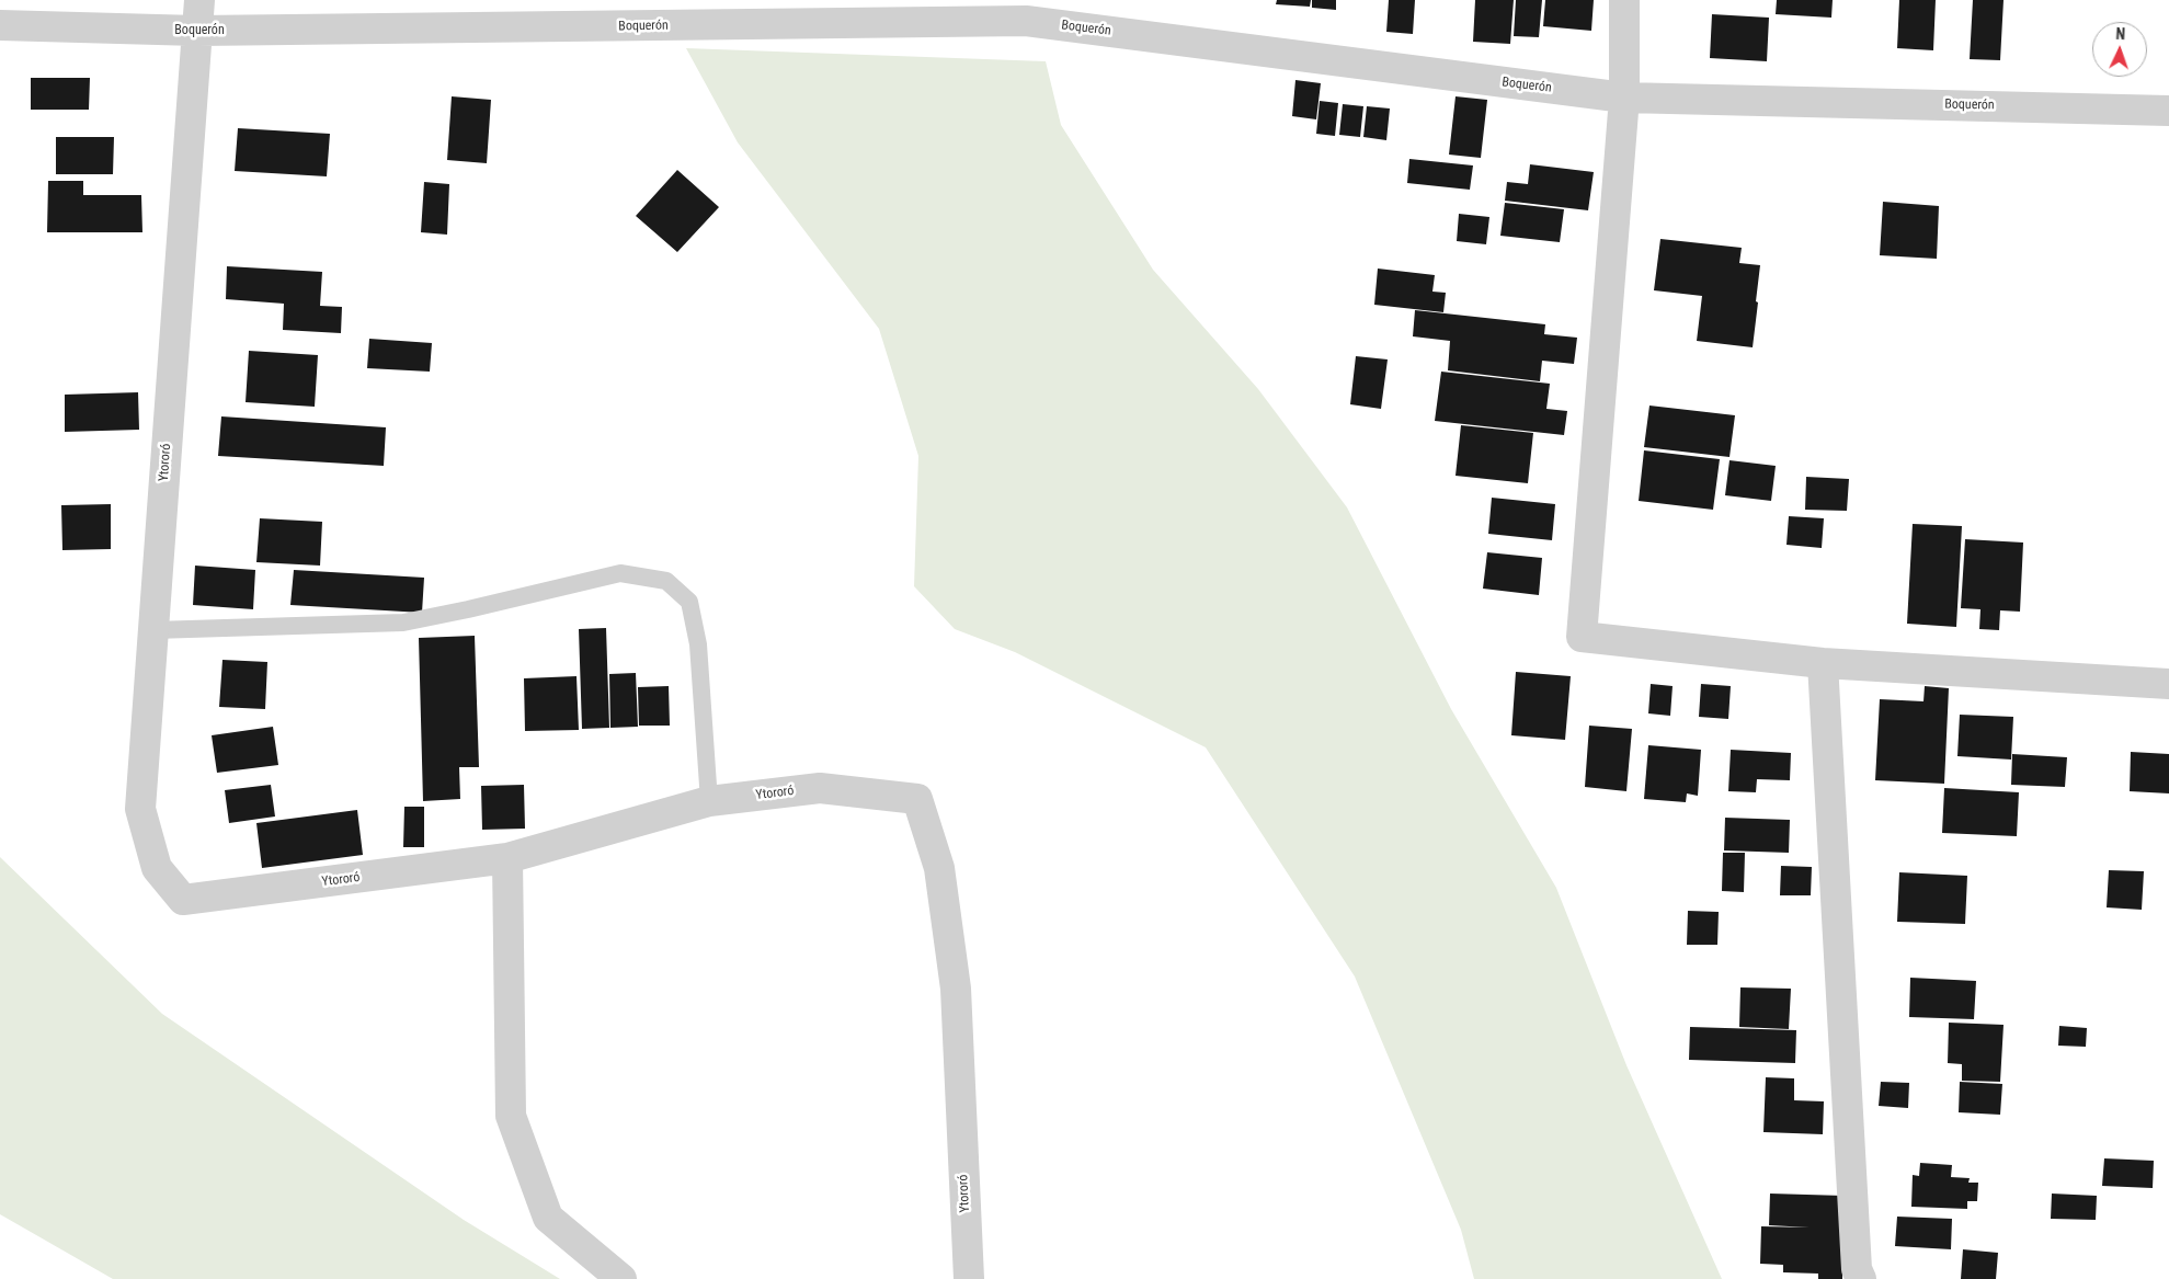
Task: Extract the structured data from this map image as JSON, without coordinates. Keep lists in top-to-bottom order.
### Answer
{
  "streets": {
    "street": ["Boquerón", "Ytororó"]
  },
  "crossings": [
    ["Boquerón", "Ytororó"]
  ],
  "north": "top"
}
